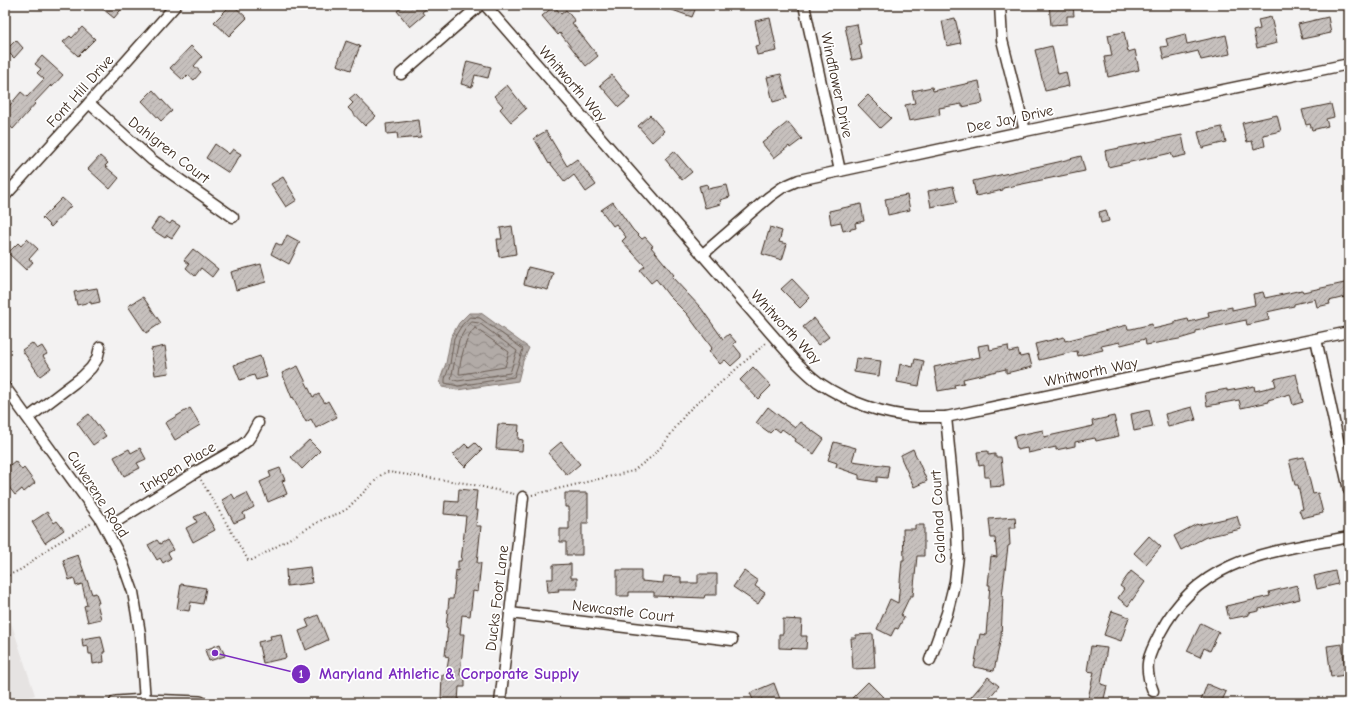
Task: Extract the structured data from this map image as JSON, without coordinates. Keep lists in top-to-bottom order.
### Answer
{
  "streets": {
    "street": [
      "Whitworth Way",
      "Windflower Drive",
      "Font Hill Drive",
      "Dee Jay Drive",
      "Dahlgren Court",
      "Inkpen Place",
      "Culverene Road",
      "Galahad Court",
      "Ducks Foot Lane",
      "Newcastle Court"
    ]
  },
  "crossings": [
    ["Whitworth Way", "Dee Jay Drive"],
    ["Whitworth Way", "Galahad Court"],
    ["Windflower Drive", "Dee Jay Drive"],
    ["Font Hill Drive", "Dahlgren Court"],
    ["Inkpen Place", "Culverene Road"],
    ["Ducks Foot Lane", "Newcastle Court"]
  ],
  "places": ["Maryland Athletic & Corporate Supply"]
}
